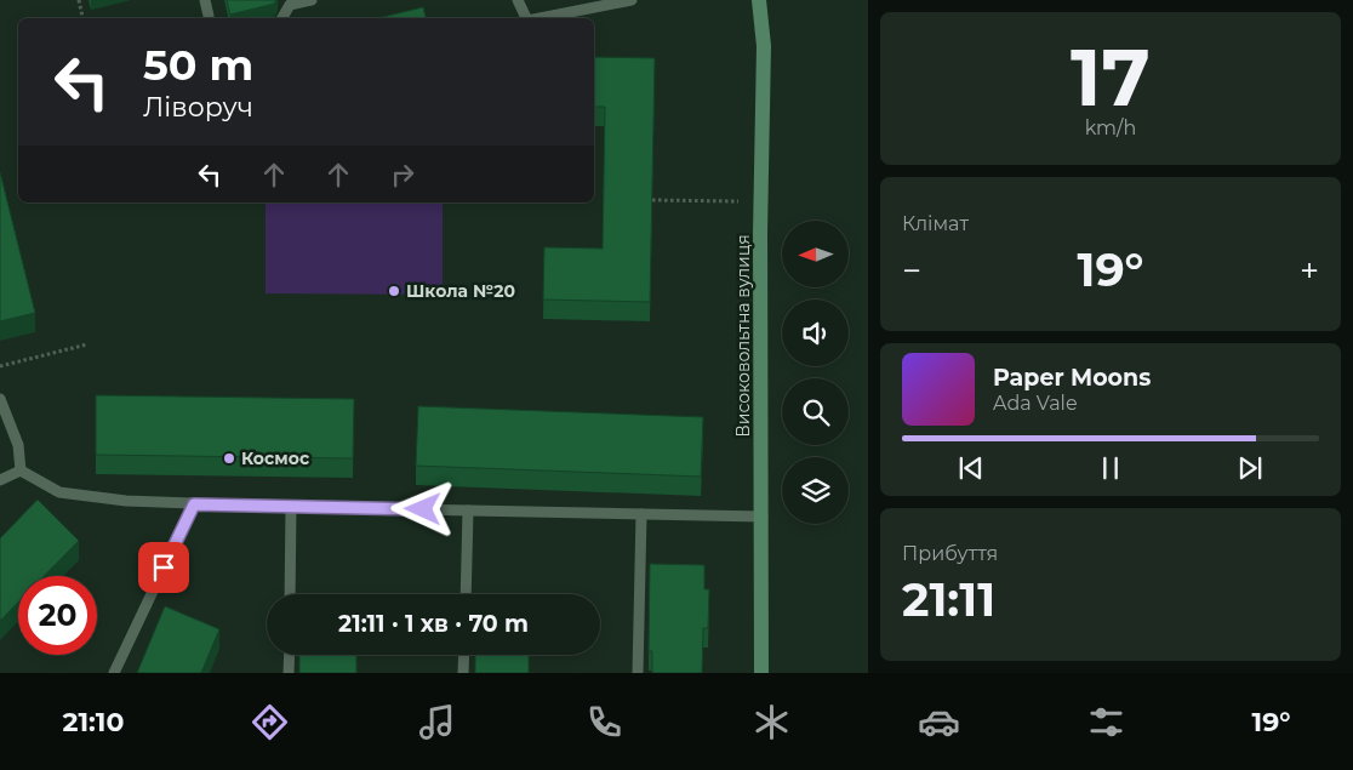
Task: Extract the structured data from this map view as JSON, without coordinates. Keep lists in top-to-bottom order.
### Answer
{
  "streets": {
    "main road": ["Високовольтна вулиця"]
  },
  "places": ["Школа №20", "Космос"],
  "north": "left",
  "page": {
    "tile": [
      ["17", "km/h"],
      "Клімат",
      ["Прибуття", "21:11"]
    ],
    "turn": ["50 m", "Ліворуч"],
    "heat": ["−", "19°", "+"],
    "song": ["Paper Moons", "Ada Vale"],
    "limit": "20",
    "trip": "21:11 · 1 хв · 70 m",
    "tabs": ["21:10", "19°"]
  }
}
